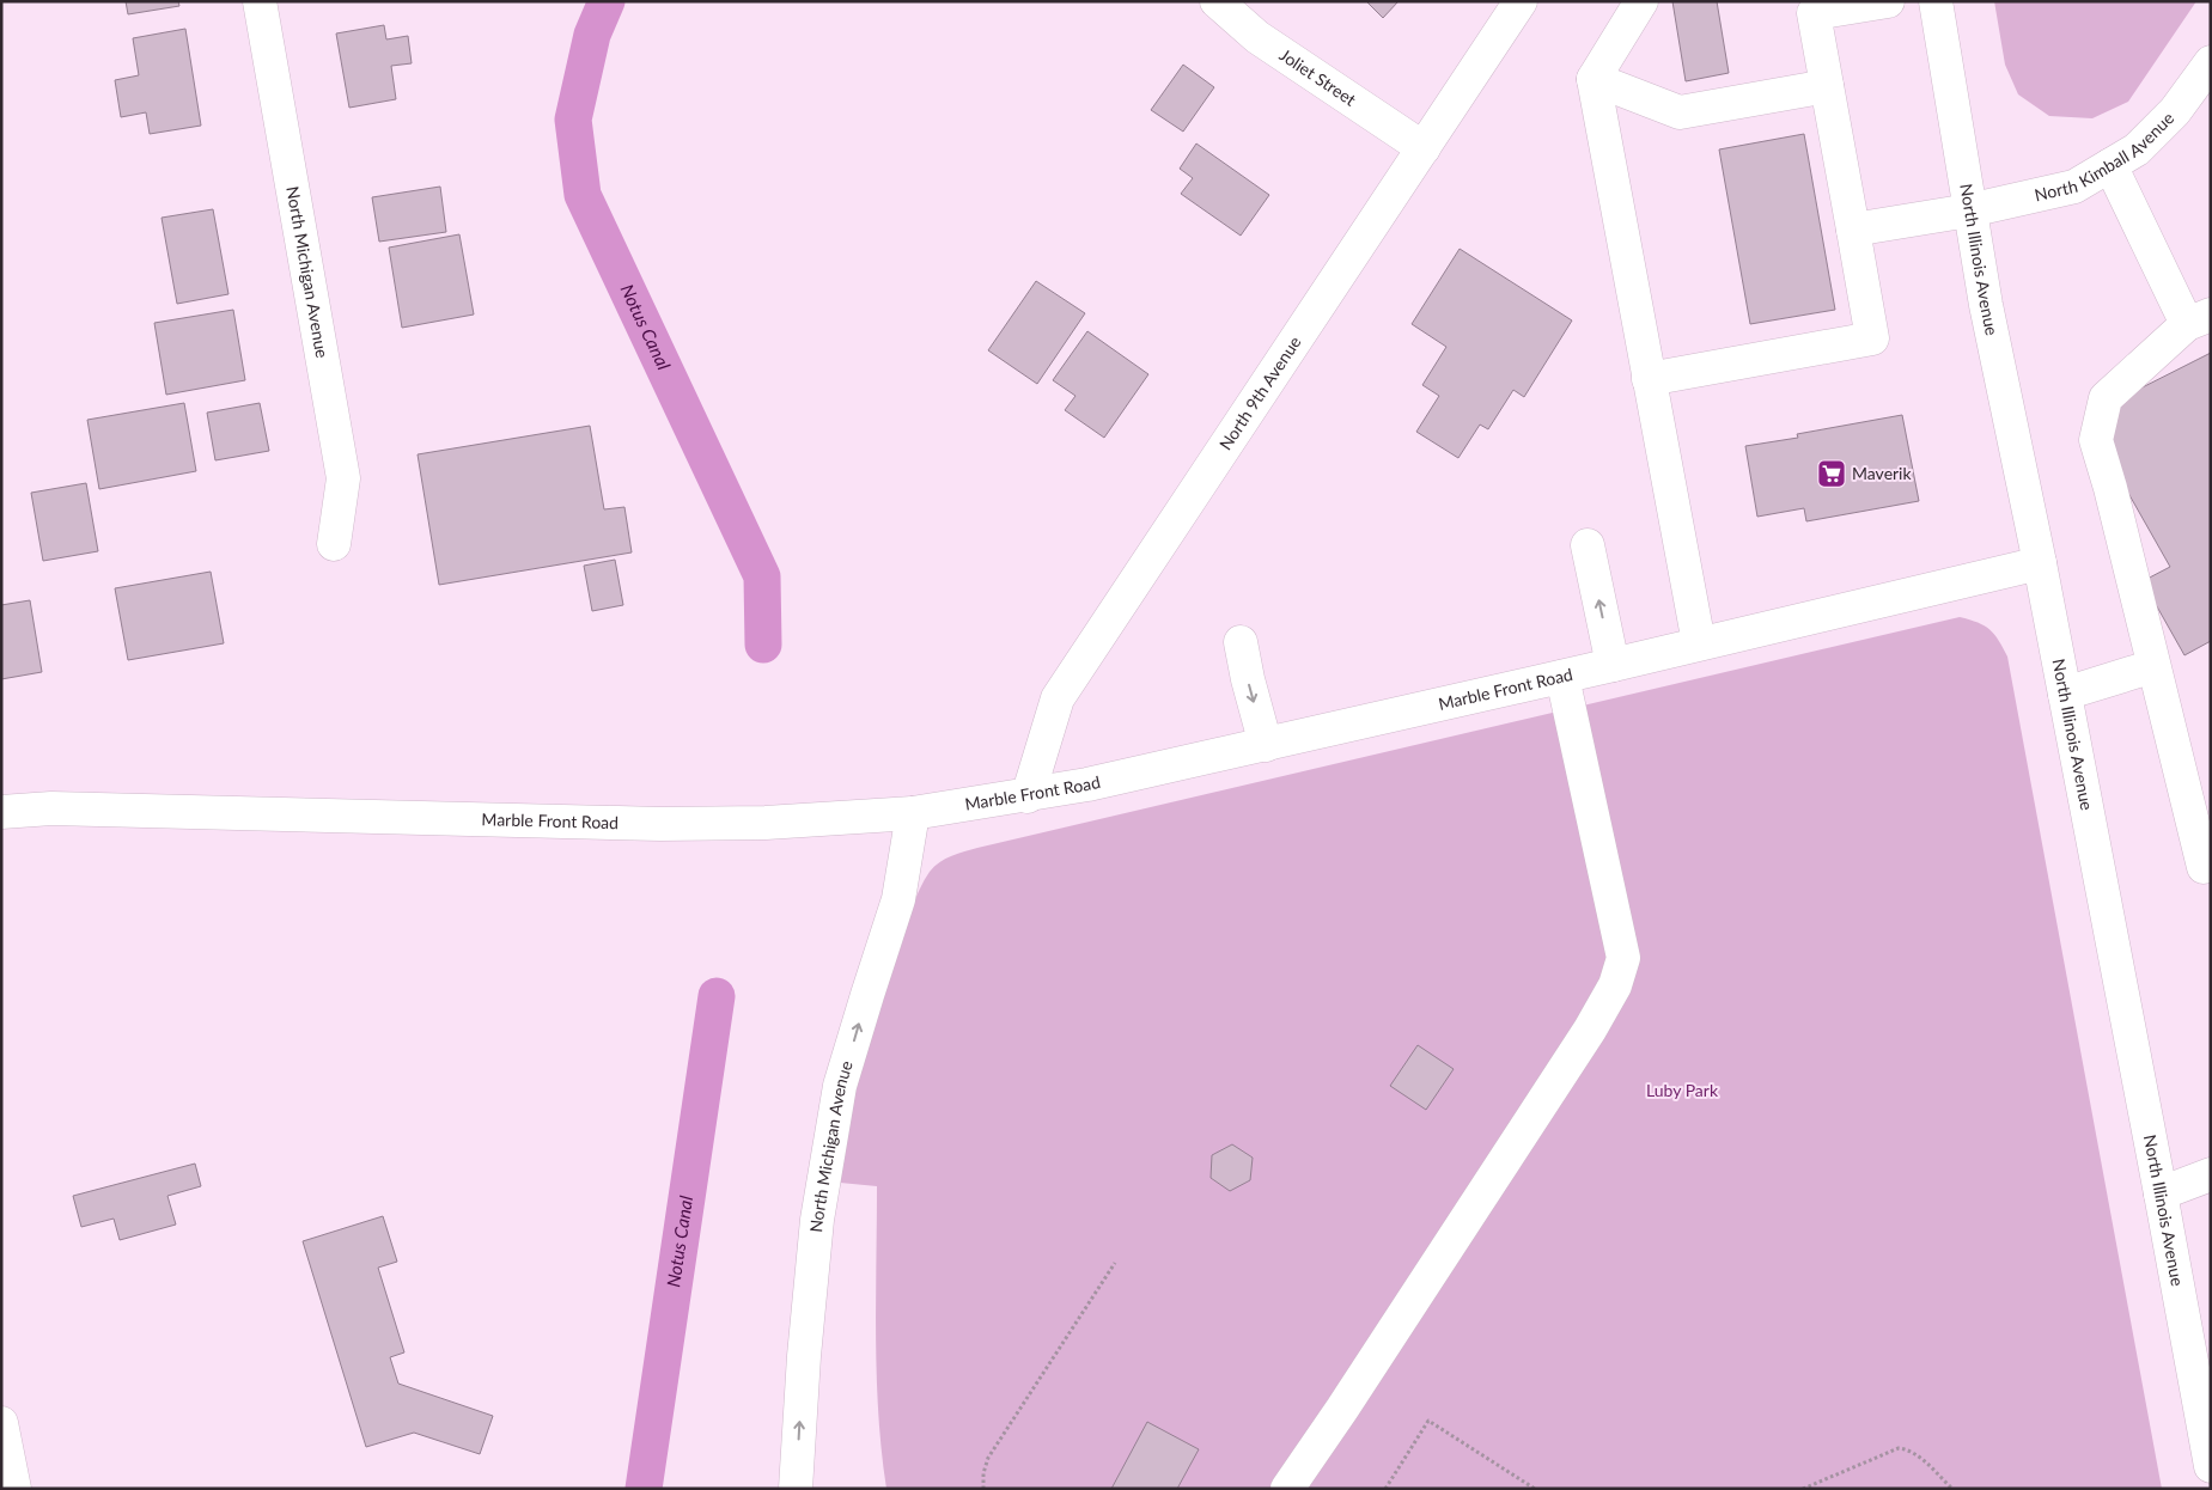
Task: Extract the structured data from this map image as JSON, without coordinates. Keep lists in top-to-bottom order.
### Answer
{
  "streets": {
    "street": [
      "Joliet Street",
      "North Kimball Avenue",
      "North Illinois Avenue",
      "North Michigan Avenue",
      "North 9th Avenue",
      "Marble Front Road"
    ]
  },
  "crossings": [
    ["Joliet Street", "North 9th Avenue"],
    ["North Kimball Avenue", "North Illinois Avenue"],
    ["North Illinois Avenue", "Marble Front Road"],
    ["North Michigan Avenue", "Marble Front Road"],
    ["North 9th Avenue", "Marble Front Road"]
  ],
  "one_way": ["North Michigan Avenue"],
  "water": ["Notus Canal"],
  "parks": ["Luby Park"],
  "places": {
    "supermarket": ["Maverik"]
  }
}
